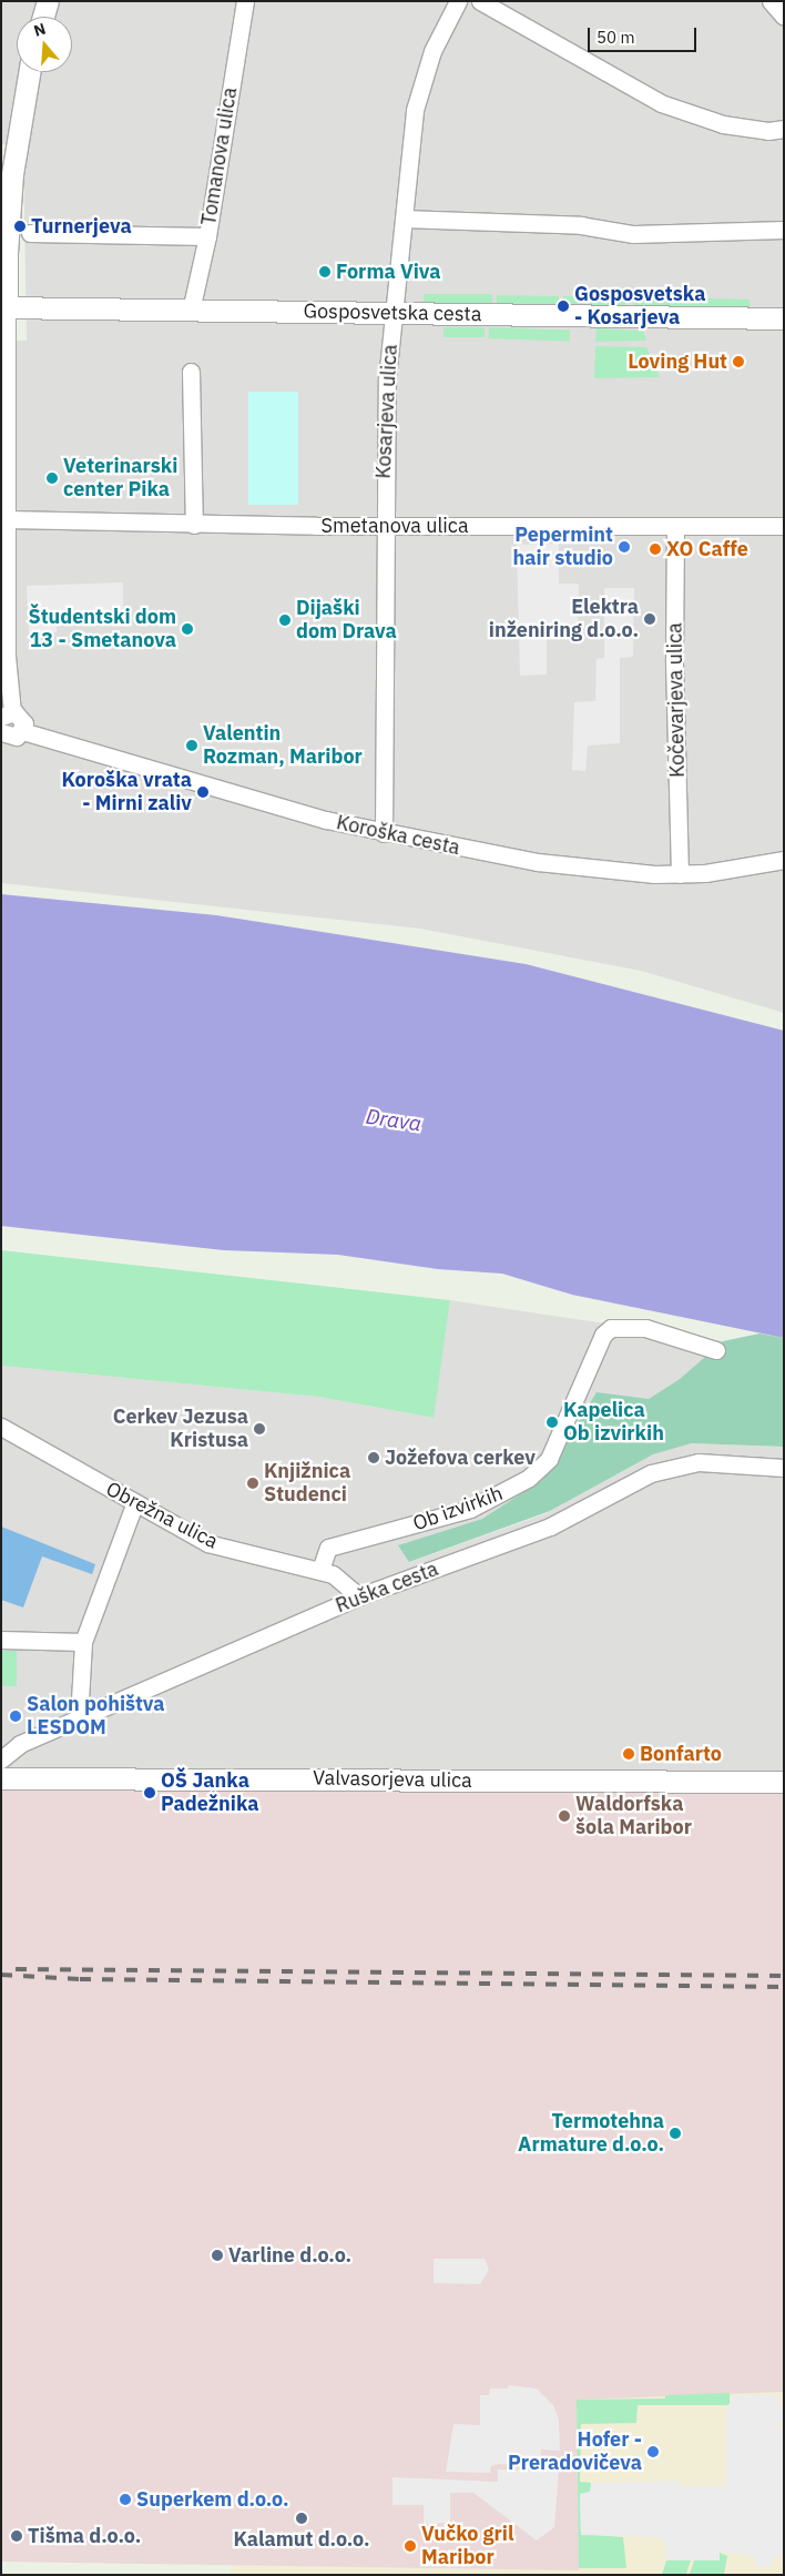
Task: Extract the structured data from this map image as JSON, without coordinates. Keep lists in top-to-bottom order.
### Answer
{
  "streets": {
    "street": [
      "Tomanova ulica",
      "Gosposvetska cesta",
      "Kosarjeva ulica",
      "Smetanova ulica",
      "Kočevarjeva ulica",
      "Koroška cesta",
      "Ob izvirkih",
      "Obrežna ulica",
      "Ruška cesta",
      "Valvasorjeva ulica"
    ]
  },
  "crossings": [
    ["Tomanova ulica", "Gosposvetska cesta"],
    ["Gosposvetska cesta", "Kosarjeva ulica"],
    ["Kosarjeva ulica", "Smetanova ulica"],
    ["Kosarjeva ulica", "Koroška cesta"],
    ["Smetanova ulica", "Kočevarjeva ulica"],
    ["Kočevarjeva ulica", "Koroška cesta"],
    ["Ob izvirkih", "Obrežna ulica"],
    ["Obrežna ulica", "Ruška cesta"]
  ],
  "water": ["Drava"],
  "places": [
    "Turnerjeva",
    "Forma Viva",
    "Gosposvetska - Kosarjeva",
    "Loving Hut",
    "Veterinarski center Pika",
    "Pepermint hair studio",
    "XO Caffe",
    "Elektra inženiring d.o.o.",
    "Dijaški dom Drava",
    "Študentski dom 13 - Smetanova",
    "Valentin Rozman, Maribor",
    "Koroška vrata - Mirni zaliv",
    "Kapelica Ob izvirkih",
    "Cerkev Jezusa Kristusa",
    "Jožefova cerkev",
    "Knjižnica Studenci",
    "Salon pohištva LESDOM",
    "Bonfarto",
    "OŠ Janka Padežnika",
    "Waldorfska šola Maribor",
    "Termotehna Armature d.o.o.",
    "Varline d.o.o.",
    "Hofer - Preradovičeva",
    "Superkem d.o.o.",
    "Kalamut d.o.o.",
    "Tišma d.o.o.",
    "Vučko gril Maribor"
  ],
  "scale_bar": "50 m",
  "north": "top"
}
